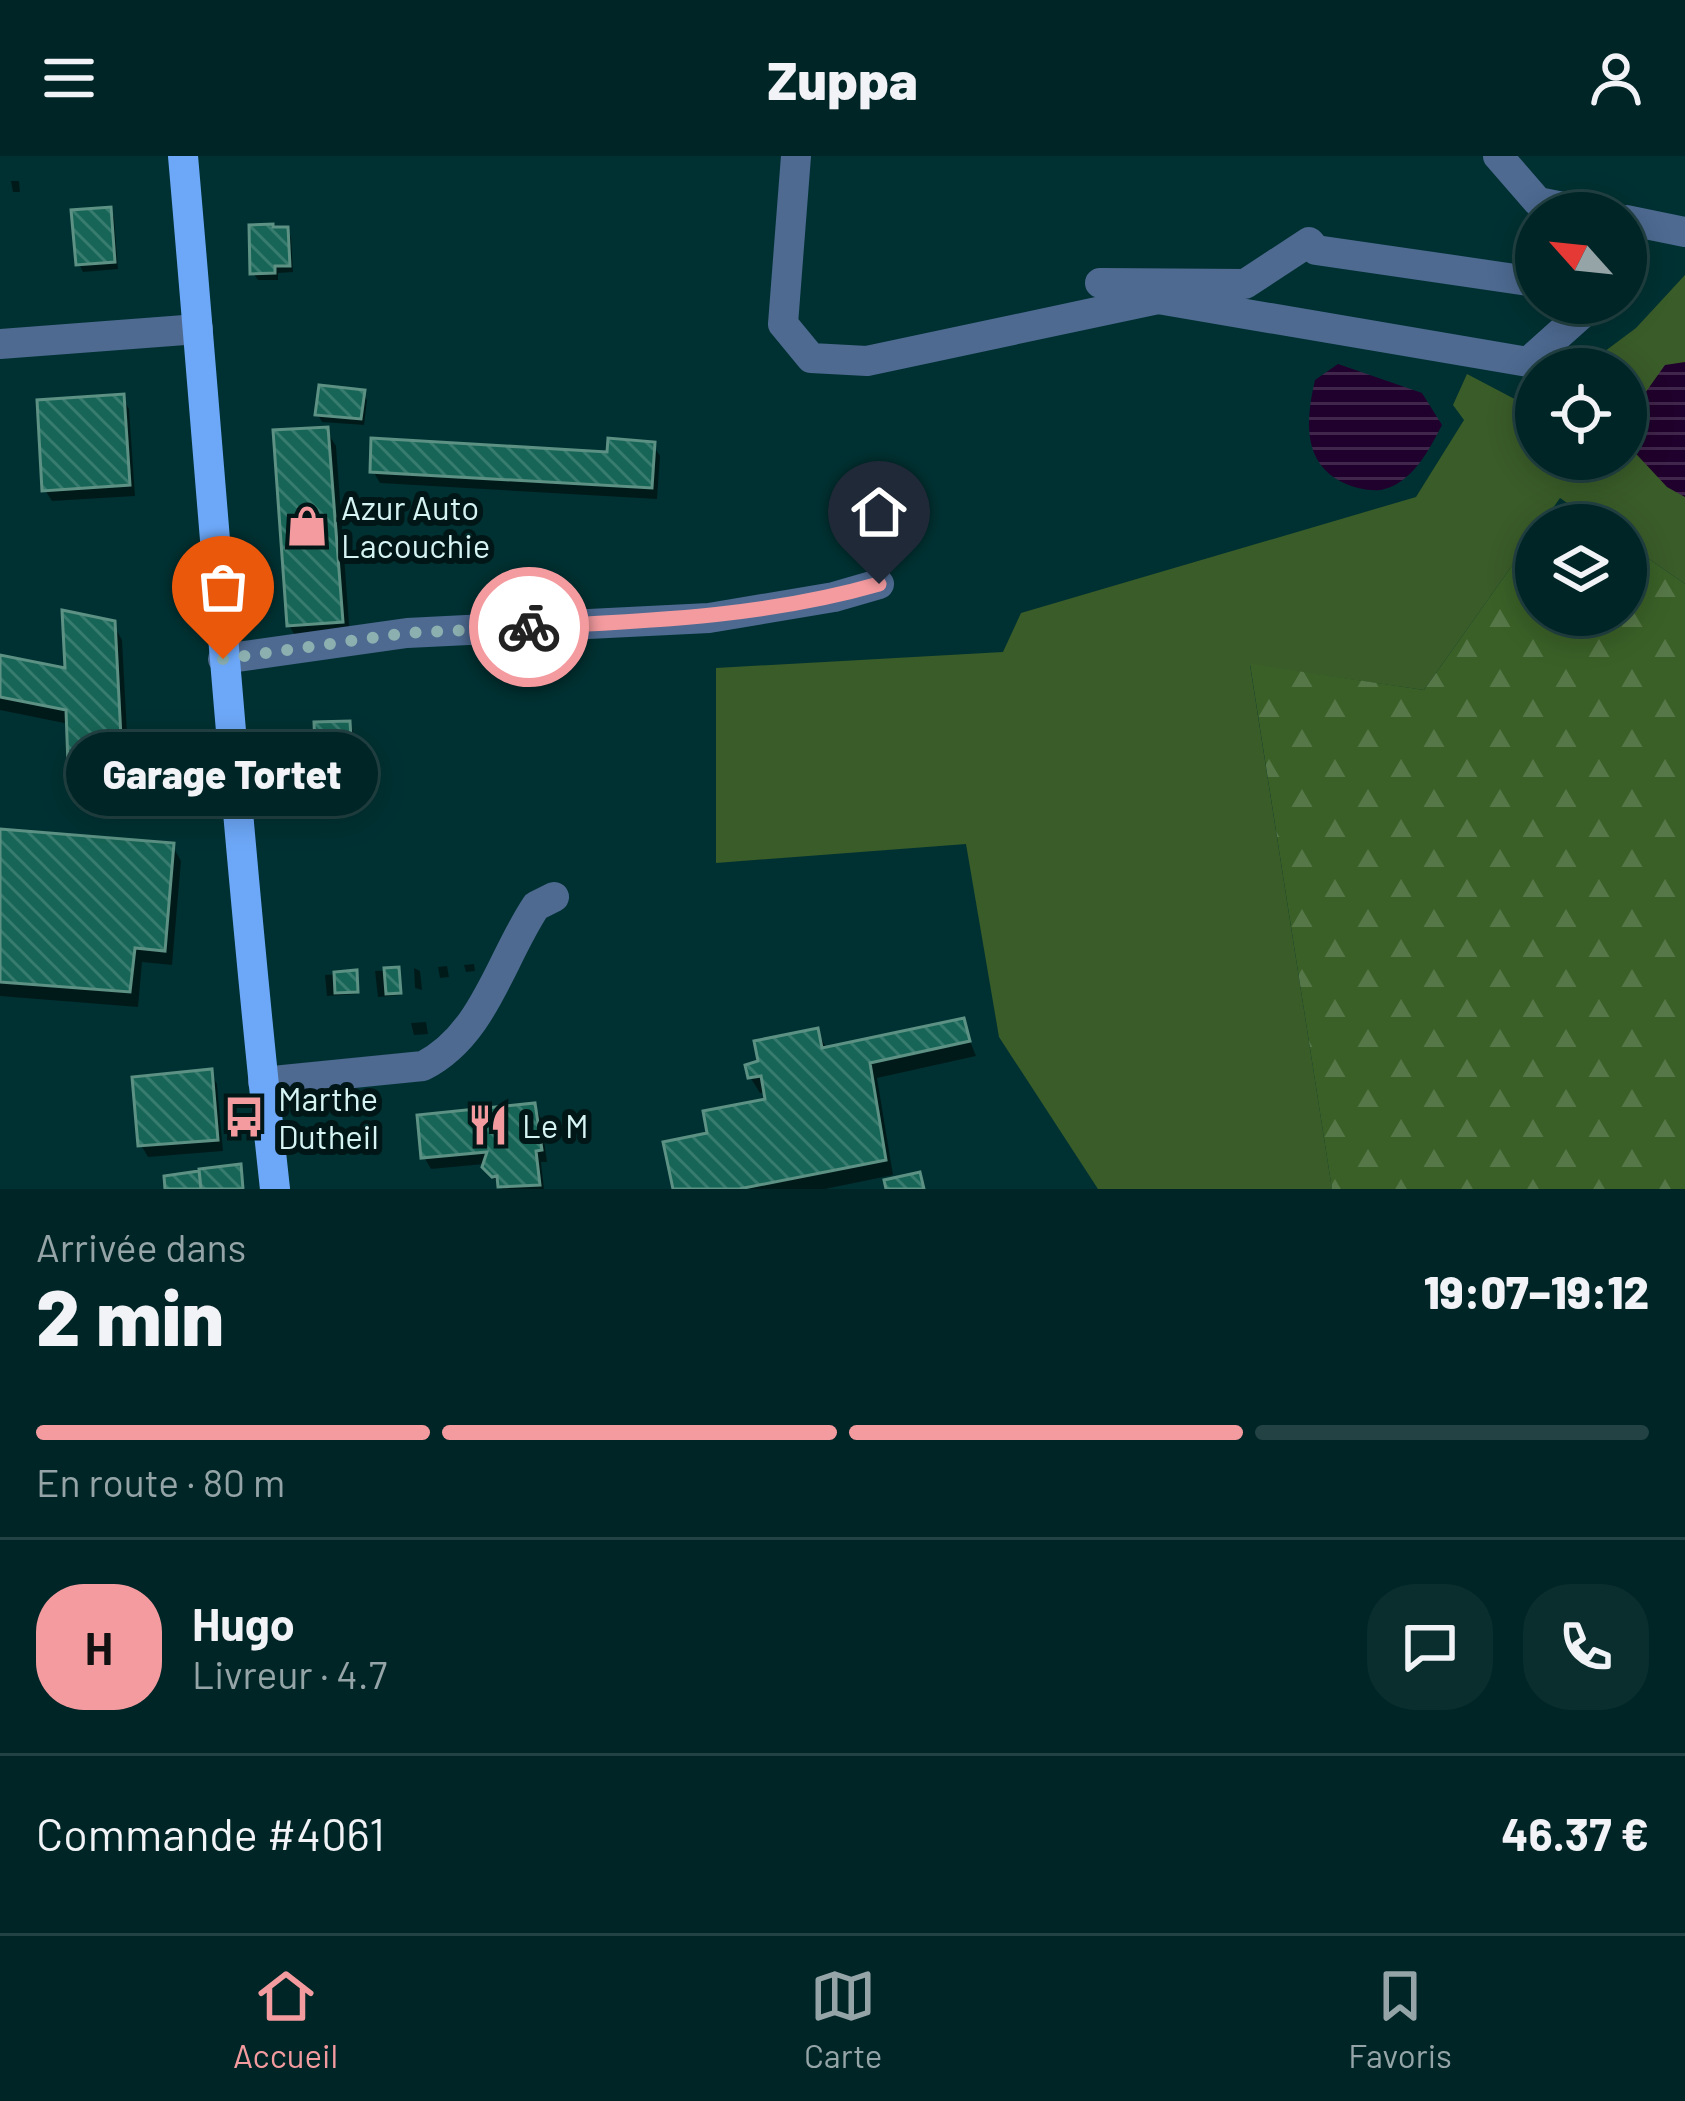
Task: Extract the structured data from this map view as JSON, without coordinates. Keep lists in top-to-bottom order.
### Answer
{
  "places": {
    "shop": ["Azur Auto Lacouchie"],
    "other": ["Garage Tortet"],
    "bus stop": ["Marthe Dutheil"],
    "restaurant": ["Le M"]
  },
  "north": "top left",
  "page": {
    "header": "Zuppa",
    "bubble": "Garage Tortet",
    "heading": ["2 min", "Arrivée dans", "19:07–19:12"],
    "panel": [
      "Hugo",
      "Livreur · 4.7",
      "Commande #4061",
      "46.37 €"
    ],
    "bar": "En route · 80 m",
    "round": "H",
    "tabs": ["Accueil", "Carte", "Favoris"]
  }
}
